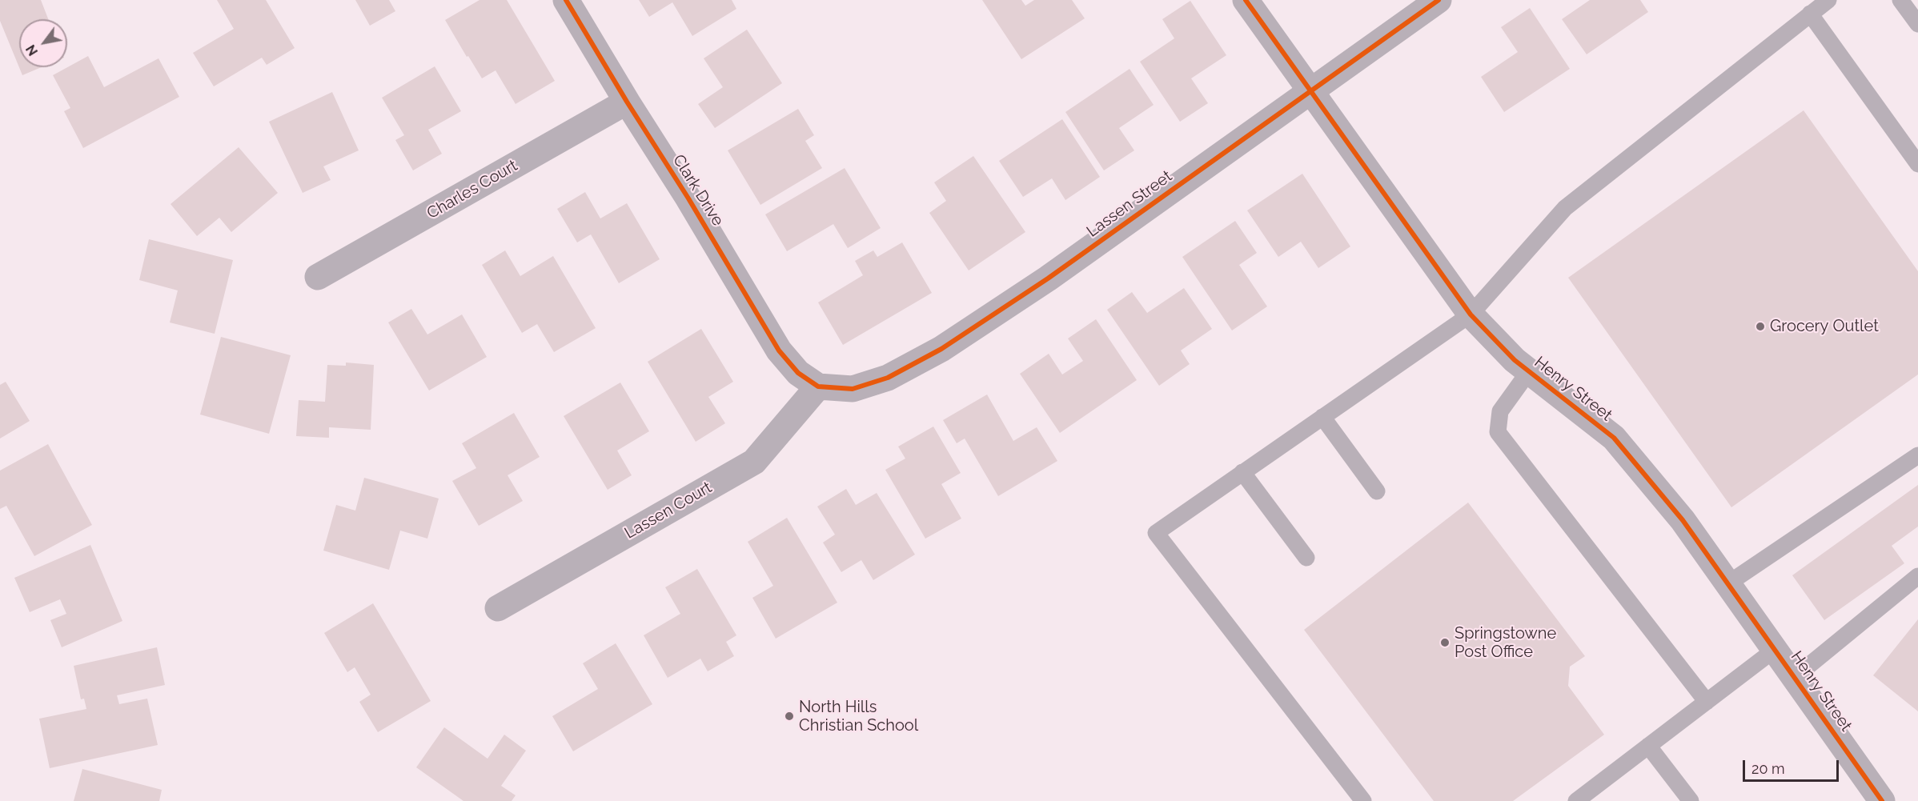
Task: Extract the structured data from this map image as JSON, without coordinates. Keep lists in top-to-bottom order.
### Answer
{
  "streets": {
    "street": [
      "Charles Court",
      "Clark Drive",
      "Lassen Street",
      "Henry Street",
      "Lassen Court"
    ]
  },
  "crossings": [
    ["Charles Court", "Clark Drive"],
    ["Clark Drive", "Lassen Street"],
    ["Clark Drive", "Lassen Court"],
    ["Lassen Street", "Henry Street"],
    ["Lassen Street", "Lassen Court"]
  ],
  "places": ["Grocery Outlet", "Springstowne Post Office", "North Hills Christian School"],
  "scale_bar": "20 m",
  "north": "bottom left"
}
